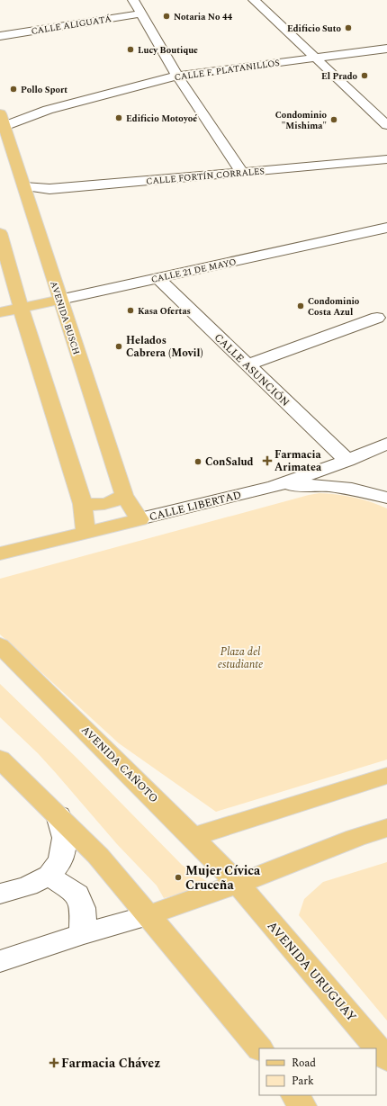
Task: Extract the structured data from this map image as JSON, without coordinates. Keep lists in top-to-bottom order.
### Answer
{
  "streets": {
    "main road": [
      "CALLE 21 DE MAYO",
      "AVENIDA BUSCH",
      "CALLE LIBERTAD",
      "AVENIDA CAÑOTO",
      "AVENIDA URUGUAY"
    ],
    "street": [
      "CALLE ALIGUATÁ",
      "CALLE F. PLATANILLOS",
      "CALLE FORTÍN CORRALES",
      "CALLE ASUNCIÓN"
    ]
  },
  "crossings": [
    ["CALLE F. PLATANILLOS", "AVENIDA BUSCH"],
    ["CALLE FORTÍN CORRALES", "AVENIDA BUSCH"],
    ["CALLE 21 DE MAYO", "AVENIDA BUSCH"],
    ["CALLE 21 DE MAYO", "CALLE ASUNCIÓN"],
    ["AVENIDA BUSCH", "CALLE LIBERTAD"],
    ["CALLE ASUNCIÓN", "CALLE LIBERTAD"],
    ["AVENIDA CAÑOTO", "AVENIDA URUGUAY"]
  ],
  "parks": ["Plaza del estudiante"],
  "places": {
    "other": [
      "Notaria No 44",
      "Edificio Suto",
      "Lucy Boutique",
      "El Prado",
      "Pollo Sport",
      "Edificio Motoyoé",
      "Condominio \"Mishima\"",
      "Condominio Costa Azul",
      "Kasa Ofertas",
      "Helados Cabrera (Movil)",
      "ConSalud",
      "Mujer Cívica Cruceña"
    ],
    "health": ["Farmacia Arimatea", "Farmacia Chávez"]
  },
  "legend": ["Road", "Park"]
}
